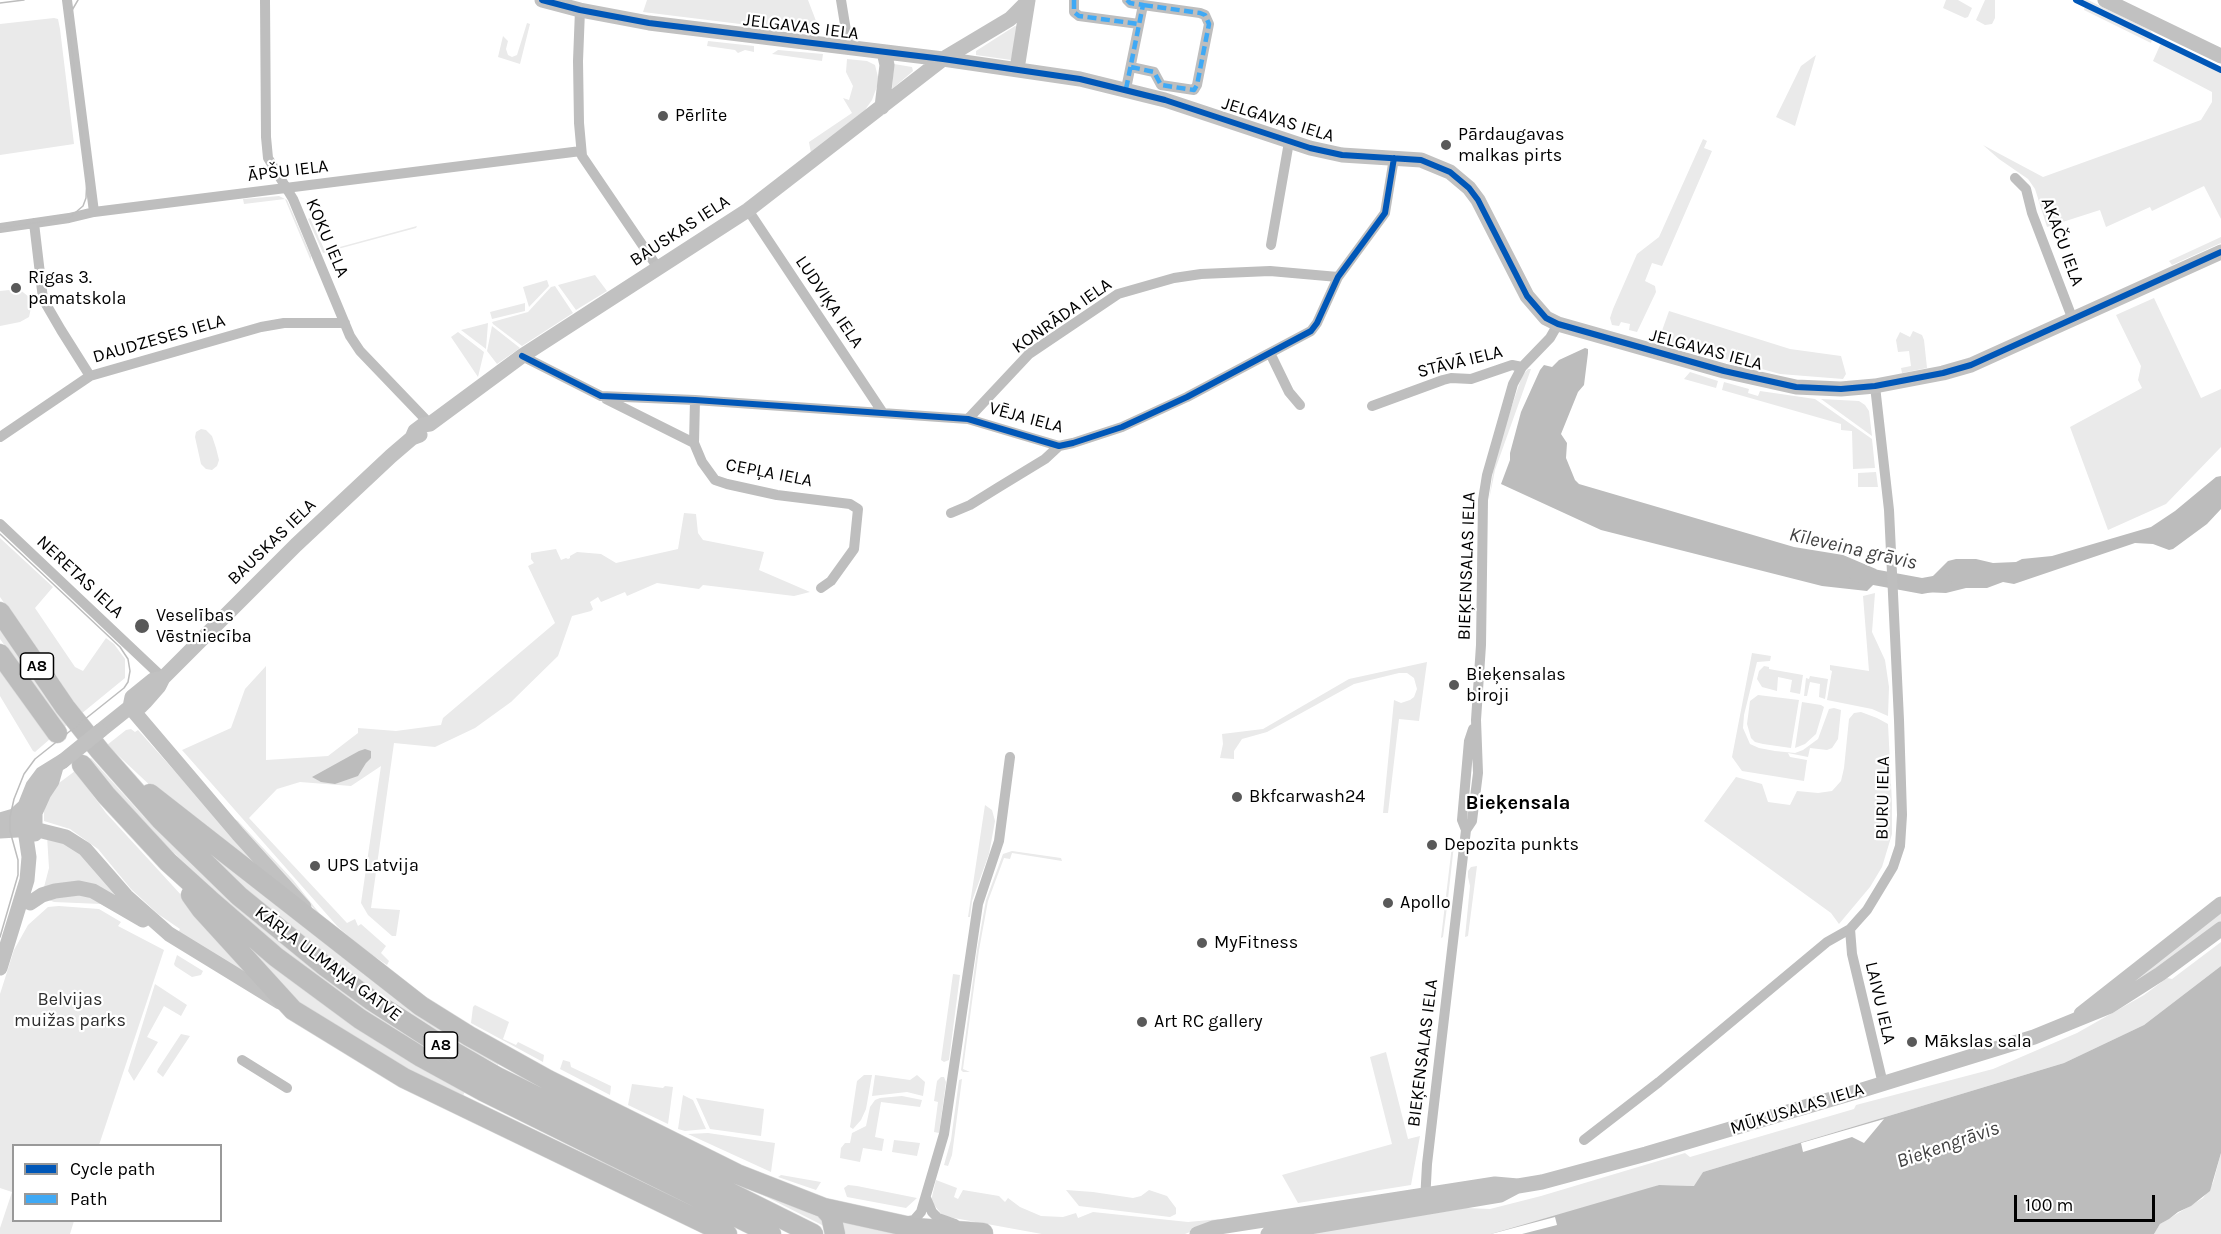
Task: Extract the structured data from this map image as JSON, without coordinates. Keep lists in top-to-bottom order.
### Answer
{
  "streets": {
    "highway": ["A8", "KĀRĻA ULMAŅA GATVE"],
    "street": [
      "JELGAVAS IELA",
      "ĀPŠU IELA",
      "BAUSKAS IELA",
      "KOKU IELA",
      "AKAČU IELA",
      "LUDVIĶA IELA",
      "KONRĀDA IELA",
      "DAUDZESES IELA",
      "STĀVĀ IELA",
      "VĒJA IELA",
      "CEPĻA IELA",
      "BIEĶENSALAS IELA",
      "NERETAS IELA",
      "BURU IELA",
      "LAIVU IELA",
      "MŪKUSALAS IELA"
    ]
  },
  "crossings": [
    ["JELGAVAS IELA", "BAUSKAS IELA"],
    ["JELGAVAS IELA", "AKAČU IELA"],
    ["JELGAVAS IELA", "VĒJA IELA"],
    ["JELGAVAS IELA", "BIEĶENSALAS IELA"],
    ["JELGAVAS IELA", "BURU IELA"],
    ["ĀPŠU IELA", "KOKU IELA"],
    ["BAUSKAS IELA", "KOKU IELA"],
    ["BAUSKAS IELA", "LUDVIĶA IELA"],
    ["BAUSKAS IELA", "VĒJA IELA"],
    ["BAUSKAS IELA", "NERETAS IELA"],
    ["BAUSKAS IELA", "KĀRĻA ULMAŅA GATVE"],
    ["KOKU IELA", "DAUDZESES IELA"],
    ["LUDVIĶA IELA", "VĒJA IELA"],
    ["KONRĀDA IELA", "VĒJA IELA"],
    ["STĀVĀ IELA", "BIEĶENSALAS IELA"],
    ["VĒJA IELA", "CEPĻA IELA"],
    ["BIEĶENSALAS IELA", "MŪKUSALAS IELA"],
    ["BURU IELA", "LAIVU IELA"],
    ["LAIVU IELA", "MŪKUSALAS IELA"]
  ],
  "districts": ["Bieķensala"],
  "water": ["Kīleveina grāvis", "Bieķengrāvis"],
  "parks": ["Belvijas muižas parks"],
  "places": [
    "Pērlīte",
    "Pārdaugavas malkas pirts",
    "Rīgas 3. pamatskola",
    "Veselības Vēstniecība",
    "Bieķensalas biroji",
    "Bkfcarwash24",
    "Depozīta punkts",
    "UPS Latvija",
    "Apollo",
    "MyFitness",
    "Art RC gallery",
    "Mākslas sala"
  ],
  "legend": ["Cycle path", "Path"],
  "scale_bar": "100 m"
}
